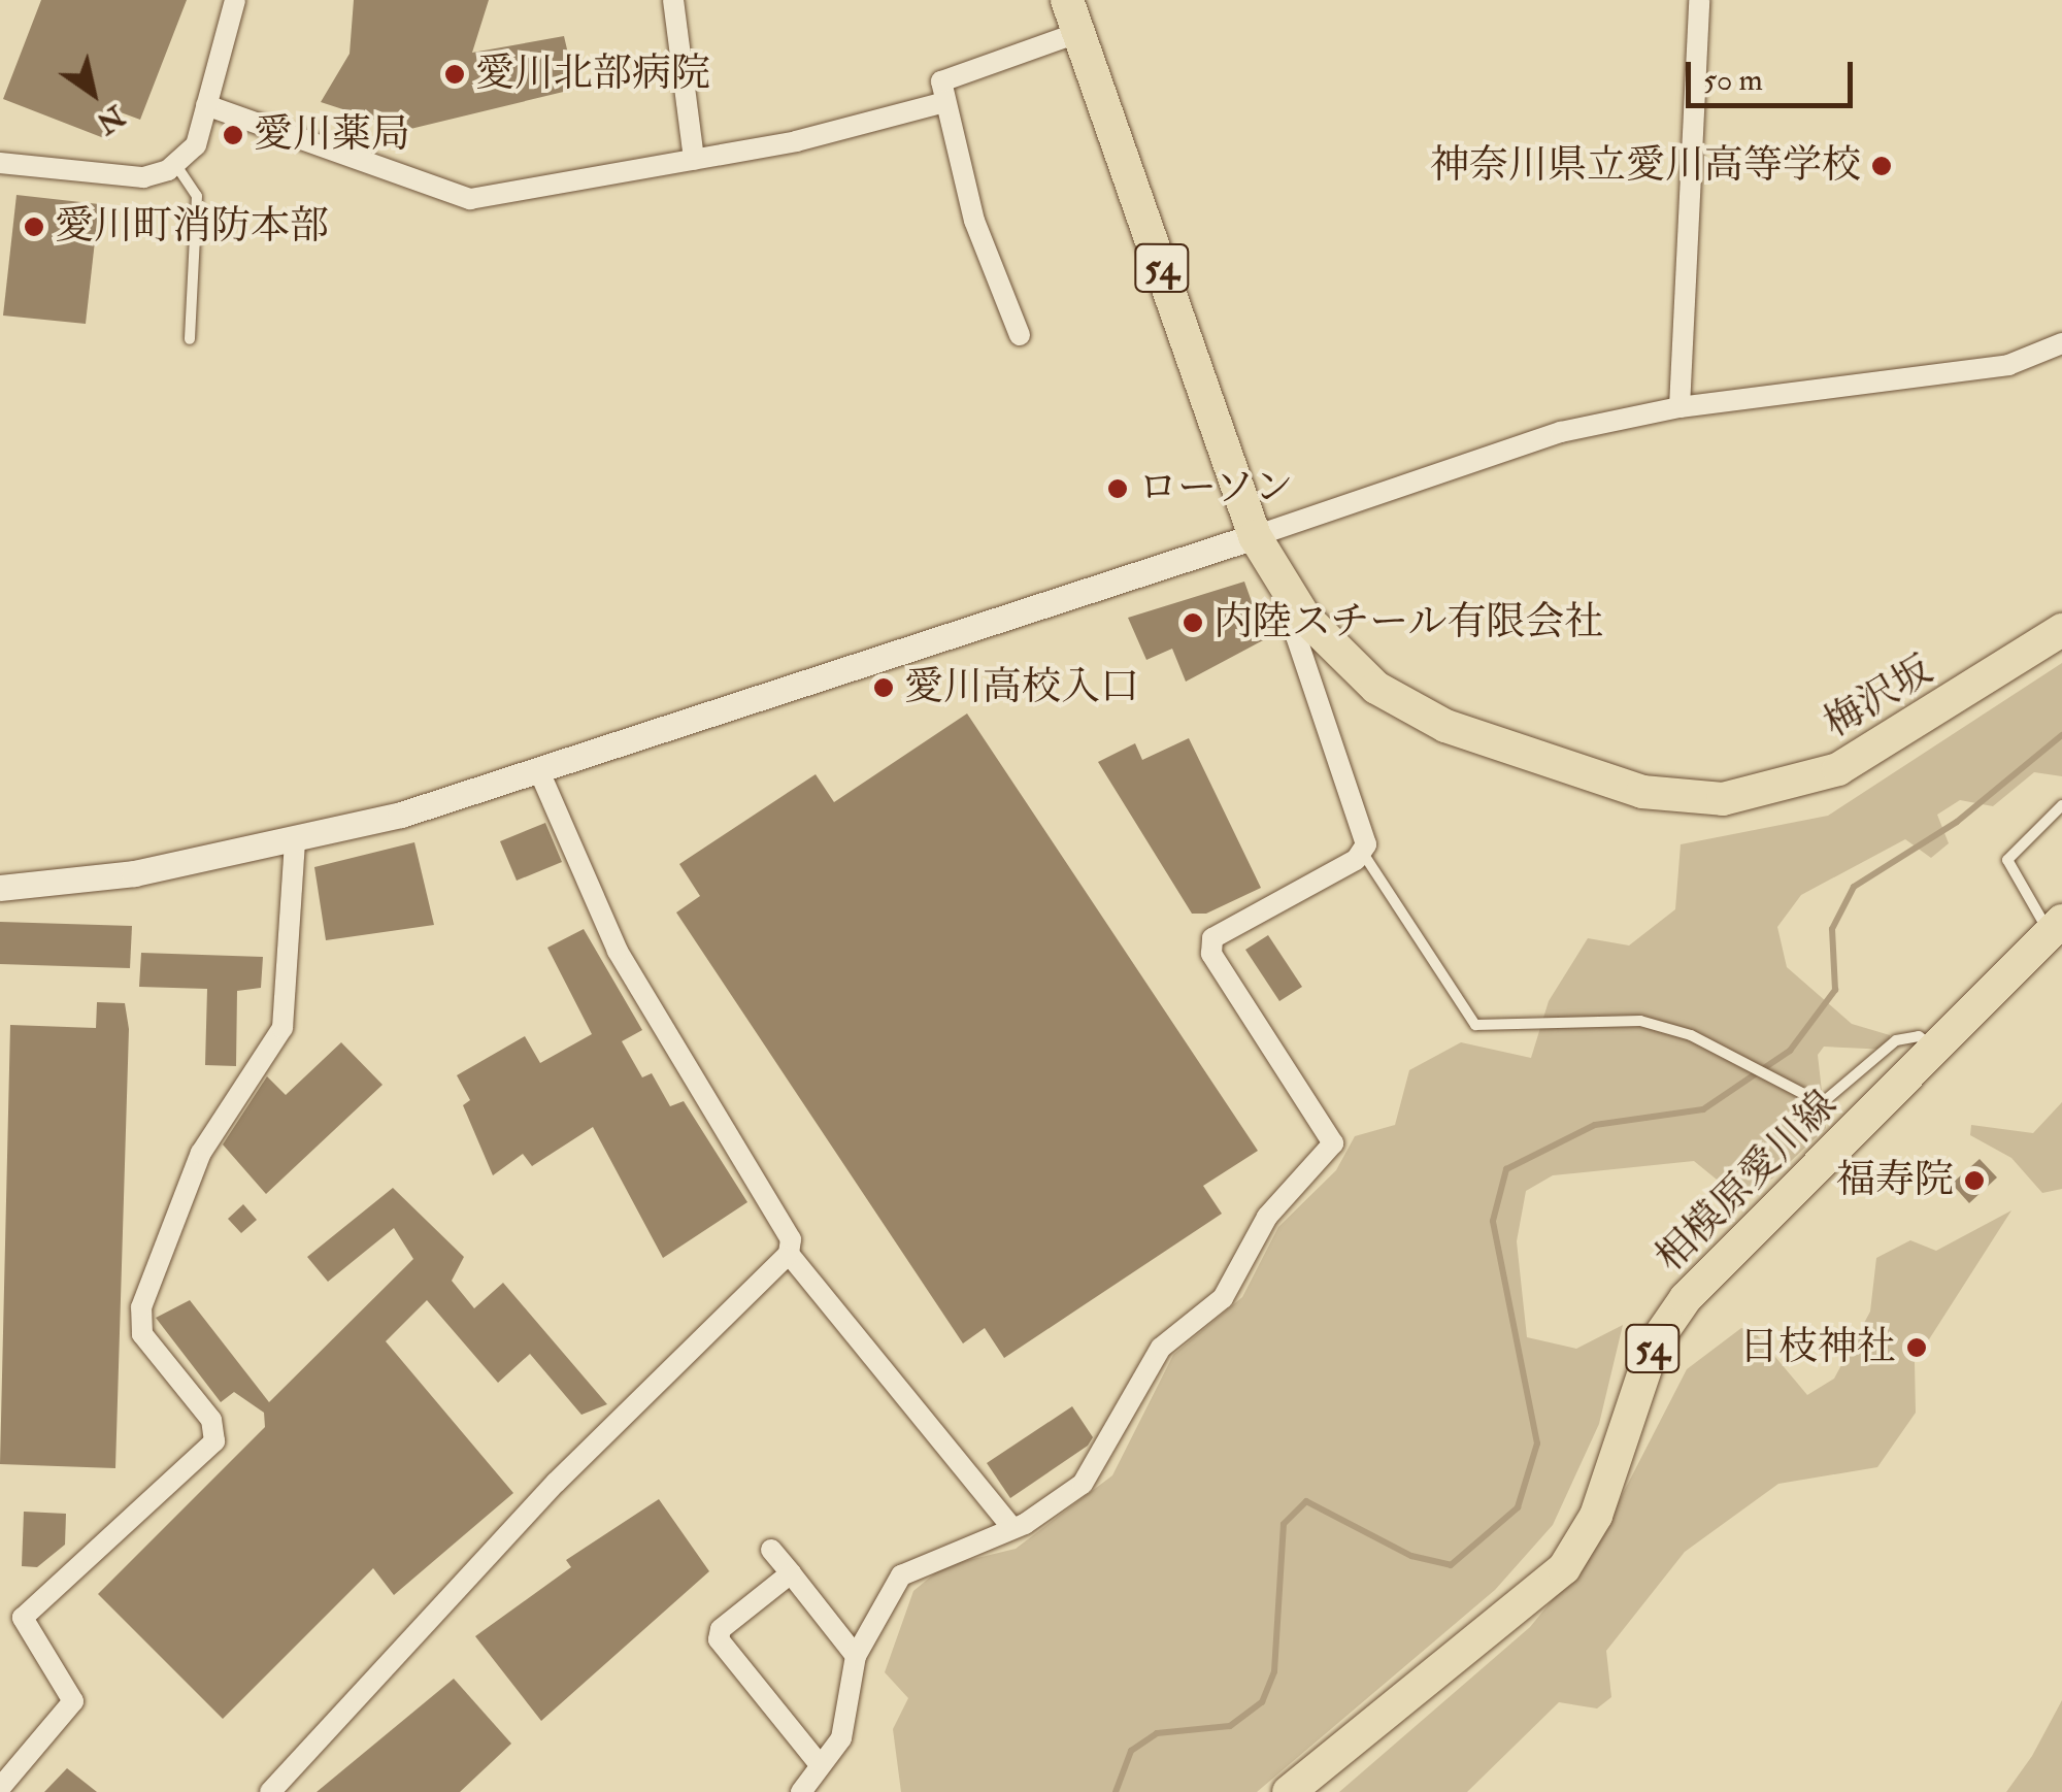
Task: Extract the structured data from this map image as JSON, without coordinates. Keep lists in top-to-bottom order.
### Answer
{
  "streets": {
    "main road": ["54", "梅沢坂", "相模原愛川線"]
  },
  "crossings": [
    ["54", "梅沢坂"]
  ],
  "places": [
    "愛川北部病院",
    "愛川薬局",
    "神奈川県立愛川高等学校",
    "愛川町消防本部",
    "ローソン",
    "内陸スチール有限会社",
    "愛川高校入口",
    "福寿院",
    "日枝神社"
  ],
  "scale_bar": "50 m",
  "north": "bottom right"
}
